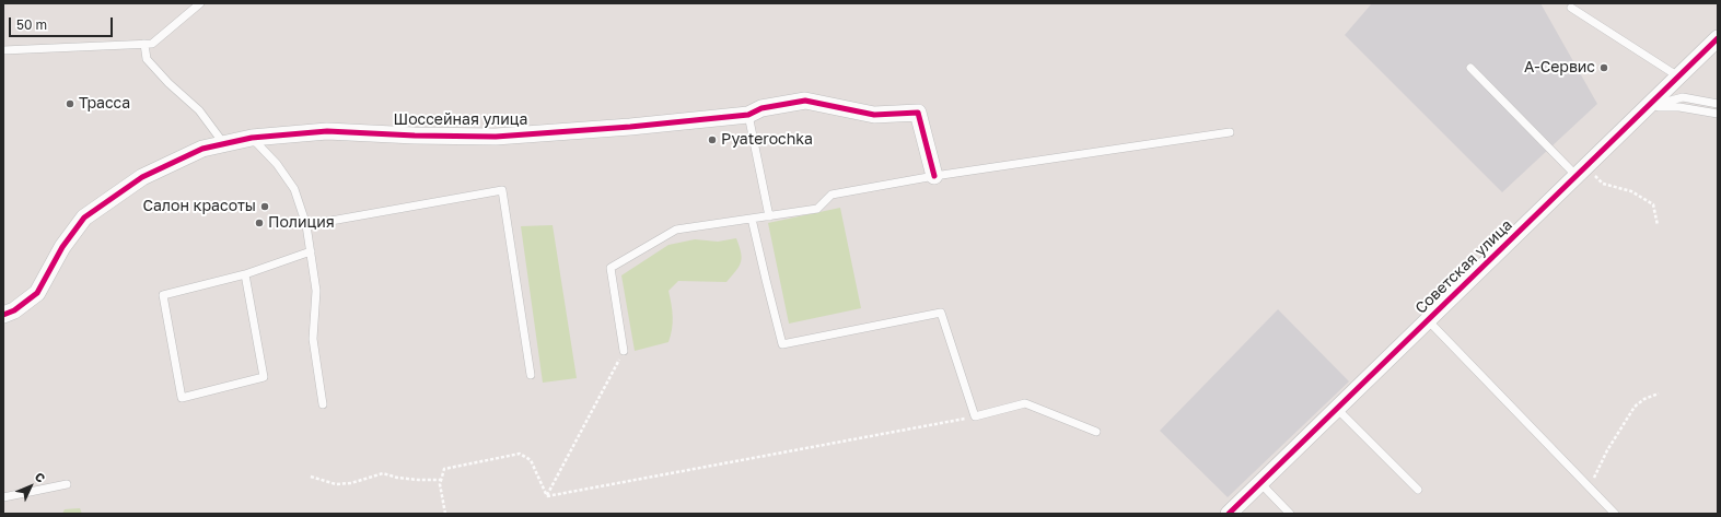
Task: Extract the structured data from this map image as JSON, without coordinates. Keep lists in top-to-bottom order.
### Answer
{
  "streets": {
    "street": ["Шоссейная улица", "Советская улица"]
  },
  "places": [
    "А-Сервис",
    "Трасса",
    "Pyaterochka",
    "Салон красоты",
    "Полиция"
  ],
  "scale_bar": "50 m",
  "north": "top right"
}
